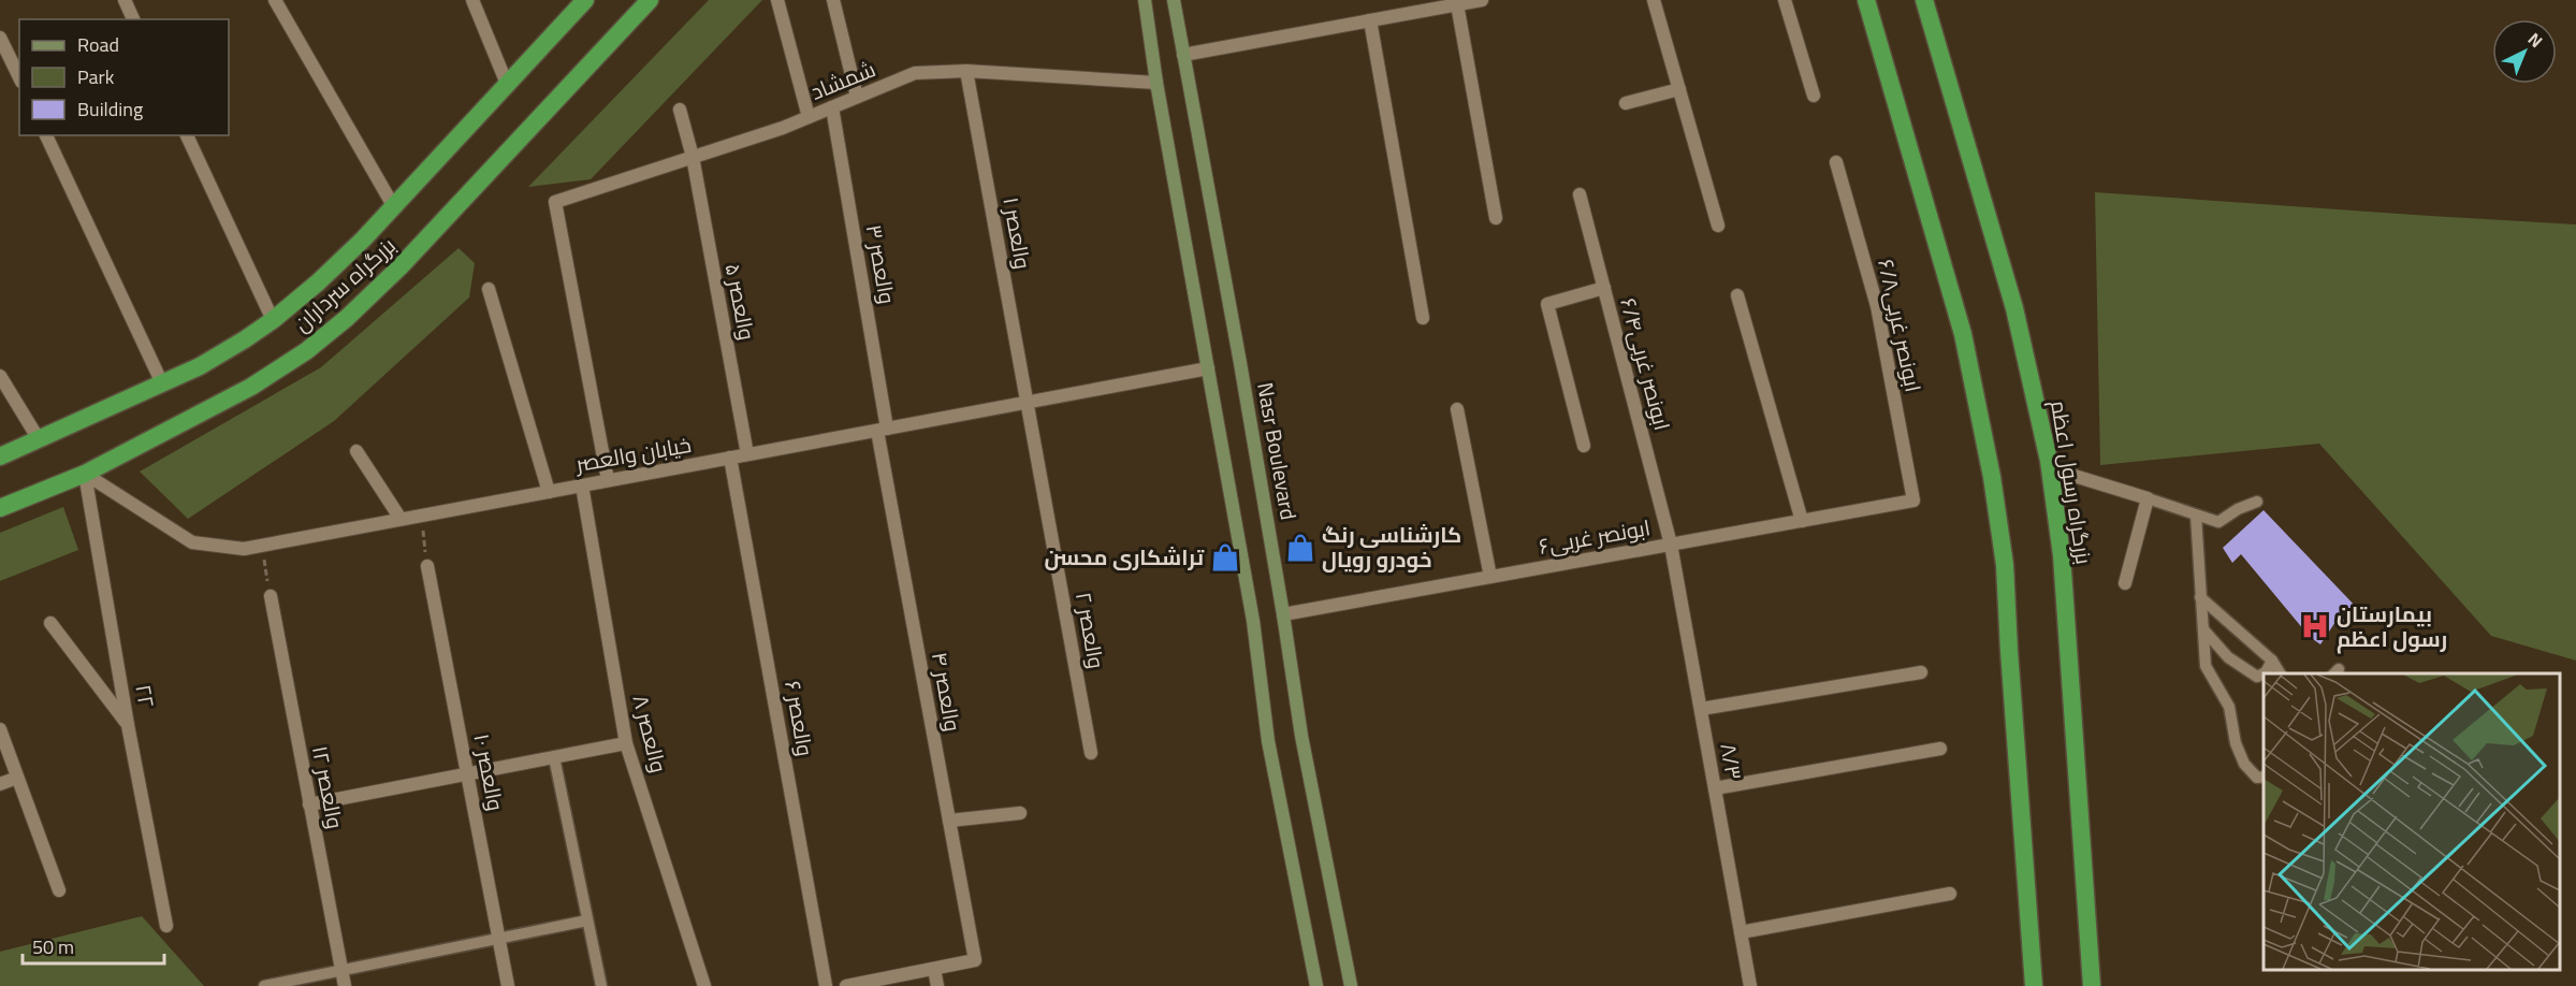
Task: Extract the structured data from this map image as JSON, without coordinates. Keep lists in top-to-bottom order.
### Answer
{
  "streets": {
    "highway": ["بزرگراه سرداران", "بزرگراه رسول اعظم"],
    "main road": ["Nasr Boulevard"],
    "street": [
      "شمشاد",
      "والعصر ۱",
      "والعصر ۳",
      "والعصر ۵",
      "۶/۸ابونصر غربی",
      "۶/۴ابونصر غربی",
      "خیابان والعصر",
      "۶ابونصر غربی",
      "والعصر ۲",
      "والعصر ۴",
      "۲۲",
      "والعصر ۶",
      "والعصر ۸",
      "۸/۳",
      "والعصر ۱۰",
      "والعصر ۱۲"
    ]
  },
  "crossings": [
    ["شمشاد", "والعصر ۱"],
    ["شمشاد", "والعصر ۳"],
    ["شمشاد", "والعصر ۵"],
    ["شمشاد", "خیابان والعصر"],
    ["والعصر ۱", "خیابان والعصر"],
    ["والعصر ۱", "والعصر ۲"],
    ["والعصر ۳", "خیابان والعصر"],
    ["والعصر ۳", "والعصر ۴"],
    ["بزرگراه سرداران", "خیابان والعصر"],
    ["بزرگراه سرداران", "۲۲"],
    ["والعصر ۵", "خیابان والعصر"],
    ["۶/۸ابونصر غربی", "۶ابونصر غربی"],
    ["۶/۴ابونصر غربی", "۶ابونصر غربی"],
    ["۶/۴ابونصر غربی", "۸/۳"],
    ["Nasr Boulevard", "۶ابونصر غربی"],
    ["خیابان والعصر", "والعصر ۲"],
    ["خیابان والعصر", "والعصر ۴"],
    ["خیابان والعصر", "۲۲"],
    ["خیابان والعصر", "والعصر ۶"],
    ["خیابان والعصر", "والعصر ۸"],
    ["۶ابونصر غربی", "۸/۳"]
  ],
  "places": {
    "shop": ["کارشناسی رنگ خودرو رویال", "تراشکاری محسن"],
    "hospital": ["بیمارستان رسول اعظم"]
  },
  "legend": ["Road", "Park", "Building"],
  "scale_bar": "50 m",
  "north": "top right"
}
